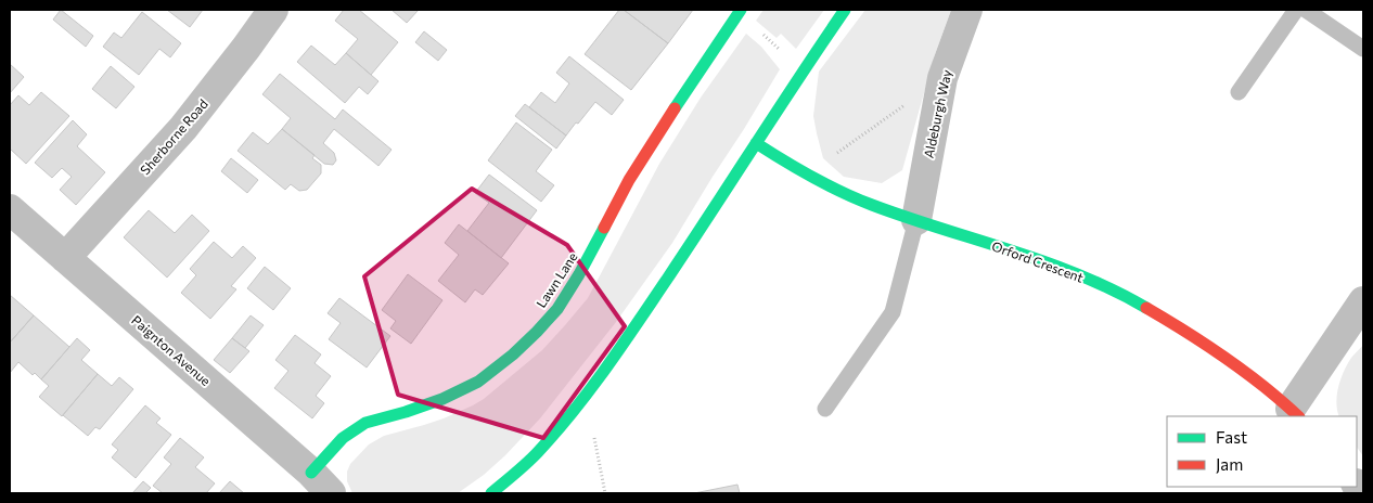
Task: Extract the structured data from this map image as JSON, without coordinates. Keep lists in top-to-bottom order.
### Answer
{
  "streets": {
    "street": [
      "Aldeburgh Way",
      "Sherborne Road",
      "Orford Crescent",
      "Lawn Lane",
      "Paignton Avenue"
    ]
  },
  "crossings": [
    ["Aldeburgh Way", "Orford Crescent"],
    ["Sherborne Road", "Paignton Avenue"],
    ["Lawn Lane", "Paignton Avenue"]
  ],
  "legend": ["Fast", "Jam"]
}
